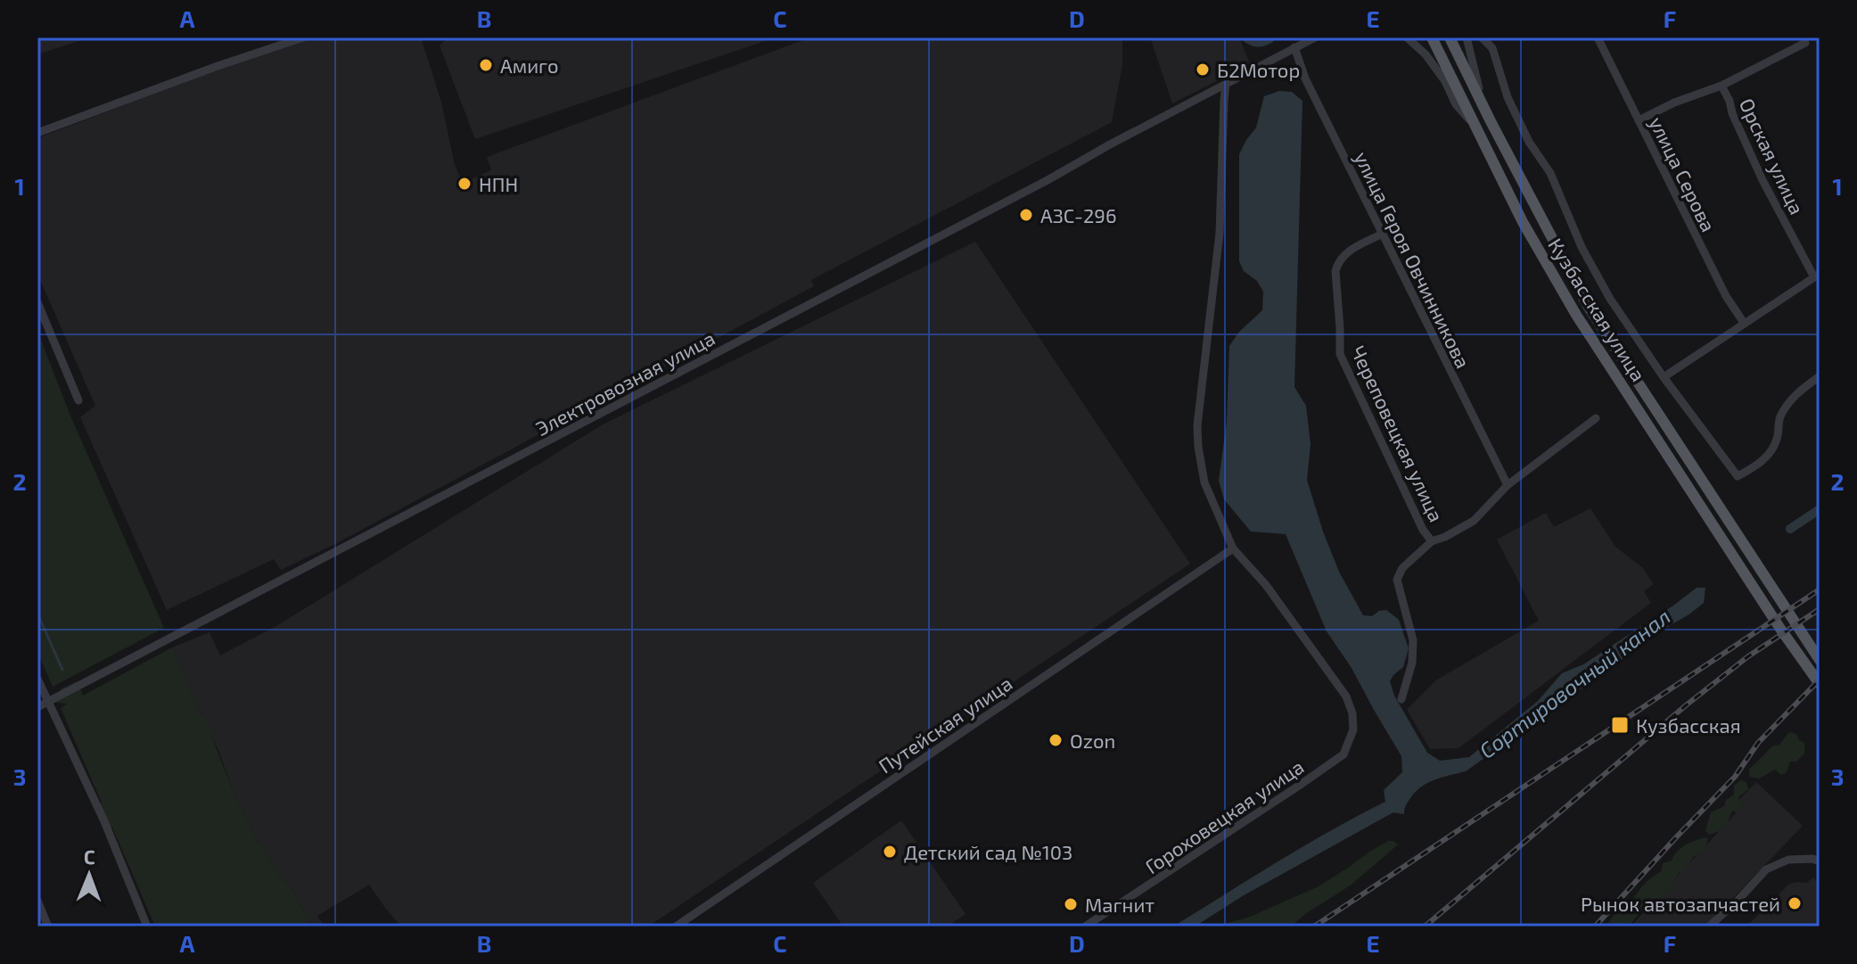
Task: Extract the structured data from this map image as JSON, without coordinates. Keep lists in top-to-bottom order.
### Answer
{
  "streets": {
    "main road": ["Кузбасская улица"],
    "street": [
      "Орская улица",
      "улица Серова",
      "улица Героя Овчинникова",
      "Электровозная улица",
      "Череповецкая улица",
      "Путейская улица",
      "Гороховецкая улица"
    ]
  },
  "crossings": [
    ["улица Героя Овчинникова", "Электровозная улица"],
    ["улица Героя Овчинникова", "Череповецкая улица"],
    ["Путейская улица", "Гороховецкая улица"]
  ],
  "water": ["Сортировочный канал"],
  "places": {
    "other": [
      "Амиго",
      "Б2Мотор",
      "НПН",
      "АЗС-296",
      "Ozon",
      "Детский сад №103",
      "Рынок автозапчастей",
      "Магнит"
    ],
    "transit": ["Кузбасская"]
  },
  "north": "top",
  "grid": {
    "columns": [
      "A",
      "B",
      "C",
      "D",
      "E",
      "F"
    ],
    "rows": ["1", "2", "3"]
  }
}
